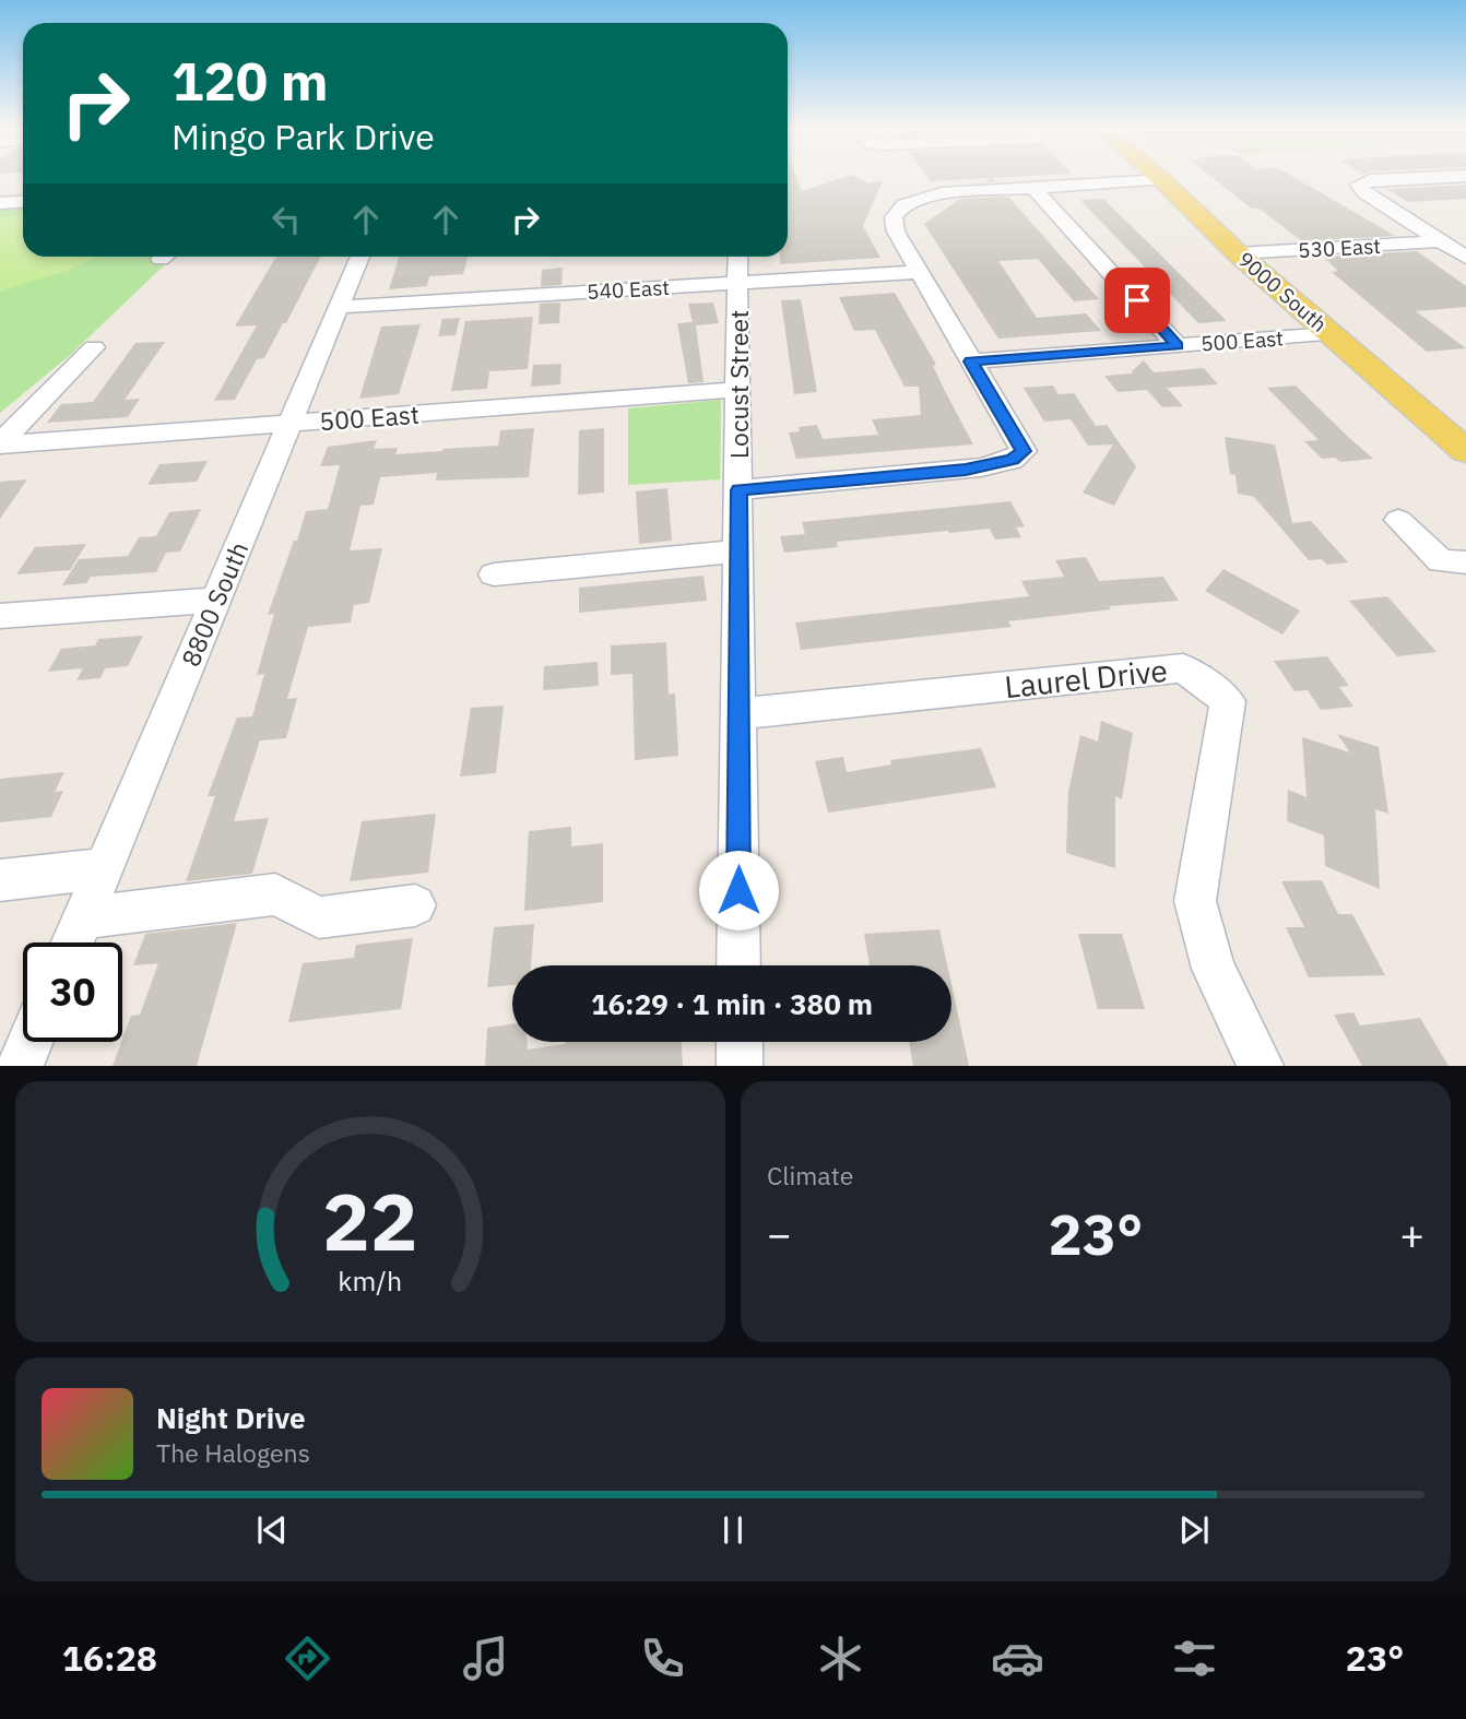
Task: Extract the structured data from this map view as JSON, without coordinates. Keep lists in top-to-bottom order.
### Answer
{
  "streets": {
    "main road": ["9000 South"],
    "street": [
      "530 East",
      "540 East",
      "500 East",
      "Locust Street",
      "8800 South",
      "Laurel Drive"
    ]
  },
  "crossings": [
    ["530 East", "9000 South"],
    ["540 East", "Locust Street"],
    ["540 East", "8800 South"],
    ["9000 South", "500 East"],
    ["500 East", "Locust Street"],
    ["500 East", "8800 South"],
    ["Locust Street", "Laurel Drive"]
  ],
  "page": {
    "turn": ["120 m", "Mingo Park Drive"],
    "limit": "30",
    "trip": "16:29 · 1 min · 380 m",
    "tile": "Climate",
    "heat": ["−", "23°", "+"],
    "song": ["Night Drive", "The Halogens"],
    "tabs": ["16:28", "23°"],
    "gauge": ["22", "km/h"]
  }
}
